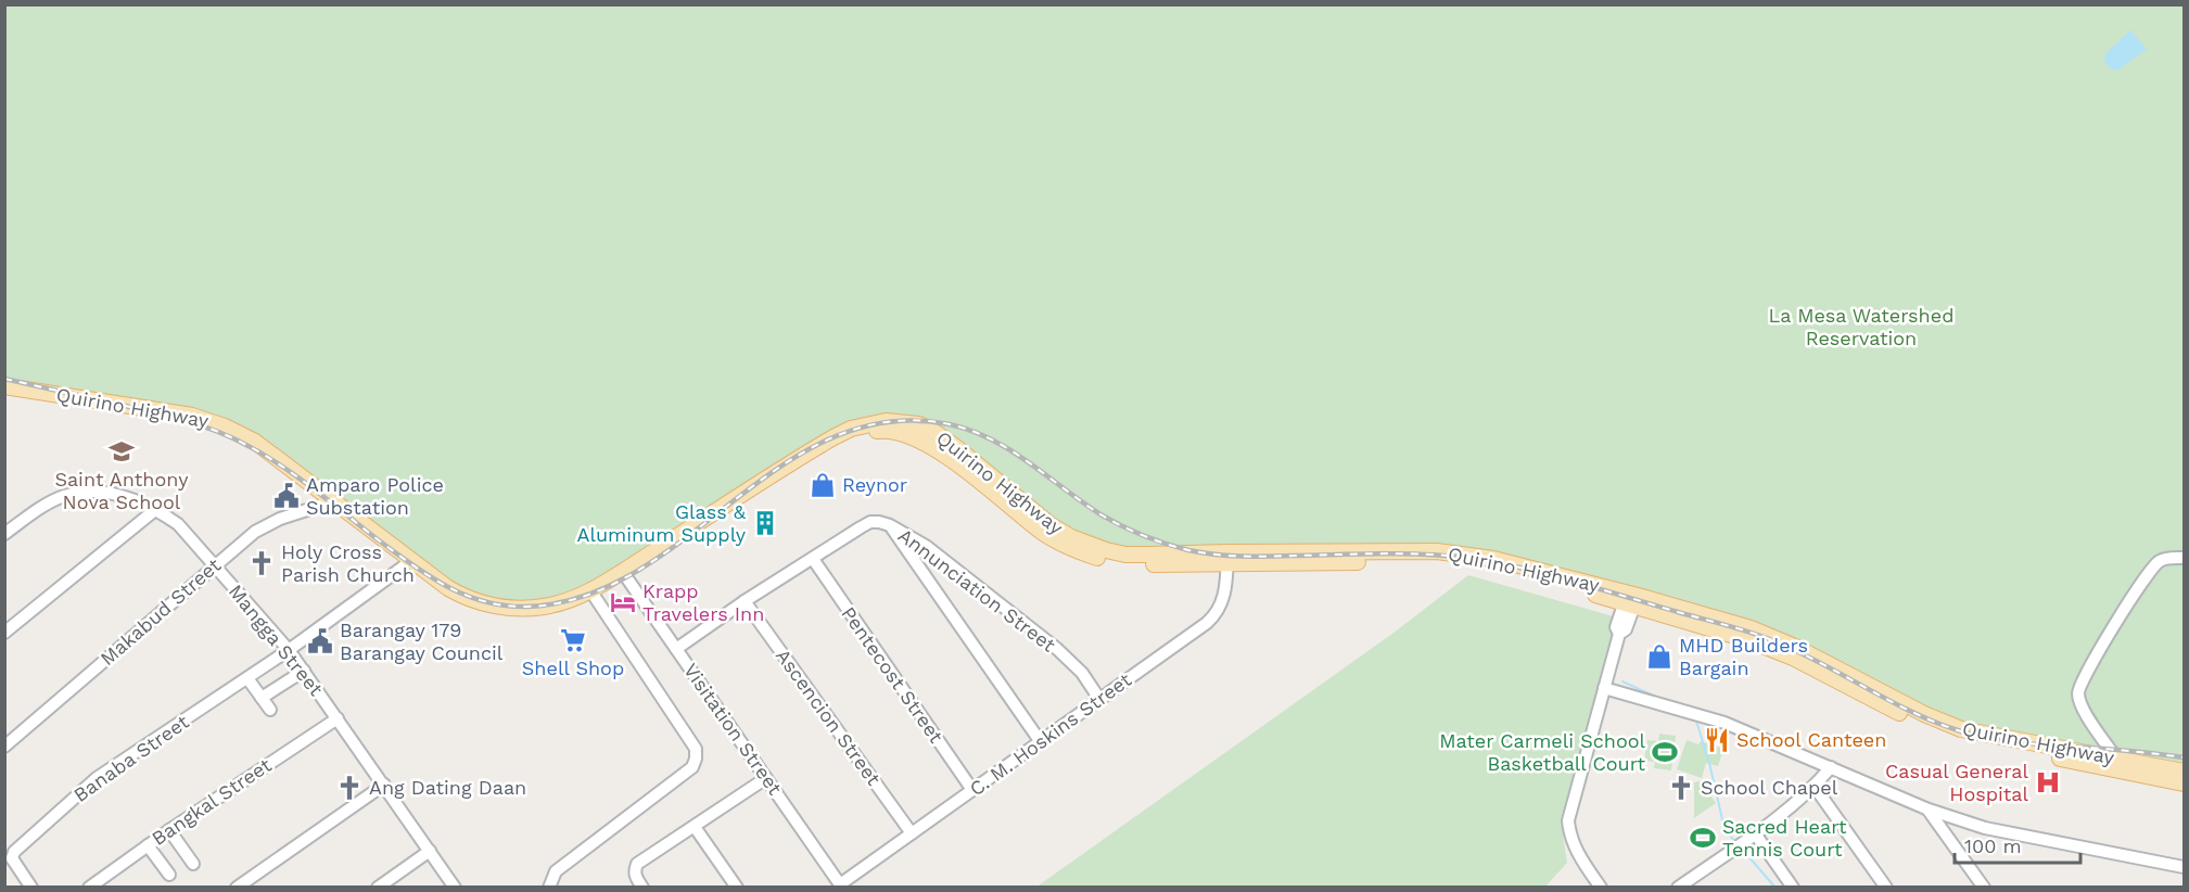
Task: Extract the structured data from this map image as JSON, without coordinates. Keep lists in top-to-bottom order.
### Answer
{
  "streets": {
    "main road": ["Quirino Highway"],
    "street": [
      "Annunciation Street",
      "Makabud Street",
      "Mangga Street",
      "Pentecost Street",
      "Ascencion Street",
      "Visitation Street",
      "C. M. Hoskins Street",
      "Banaba Street",
      "Bangkal Street"
    ]
  },
  "crossings": [
    ["Quirino Highway", "Makabud Street"],
    ["Quirino Highway", "Visitation Street"],
    ["Quirino Highway", "C. M. Hoskins Street"],
    ["Quirino Highway", "Banaba Street"],
    ["Annunciation Street", "Pentecost Street"],
    ["Annunciation Street", "Ascencion Street"],
    ["Annunciation Street", "Visitation Street"],
    ["Annunciation Street", "C. M. Hoskins Street"],
    ["Makabud Street", "Mangga Street"],
    ["Mangga Street", "Banaba Street"],
    ["Mangga Street", "Bangkal Street"],
    ["Pentecost Street", "C. M. Hoskins Street"],
    ["Ascencion Street", "C. M. Hoskins Street"],
    ["Visitation Street", "C. M. Hoskins Street"]
  ],
  "parks": ["La Mesa Watershed Reservation"],
  "places": {
    "school or university": ["Saint Anthony Nova School"],
    "shop": ["Reynor", "MHD Builders Bargain"],
    "public building": ["Amparo Police Substation", "Barangay 179 Barangay Council"],
    "building": ["Glass & Aluminum Supply"],
    "church": ["Holy Cross Parish Church", "Ang Dating Daan", "School Chapel"],
    "hotel": ["Krapp Travelers Inn"],
    "supermarket": ["Shell Shop"],
    "restaurant": ["School Canteen"],
    "sports": ["Mater Carmeli School Basketball Court", "Sacred Heart Tennis Court"],
    "hospital": ["Casual General Hospital"]
  },
  "scale_bar": "100 m"
}
